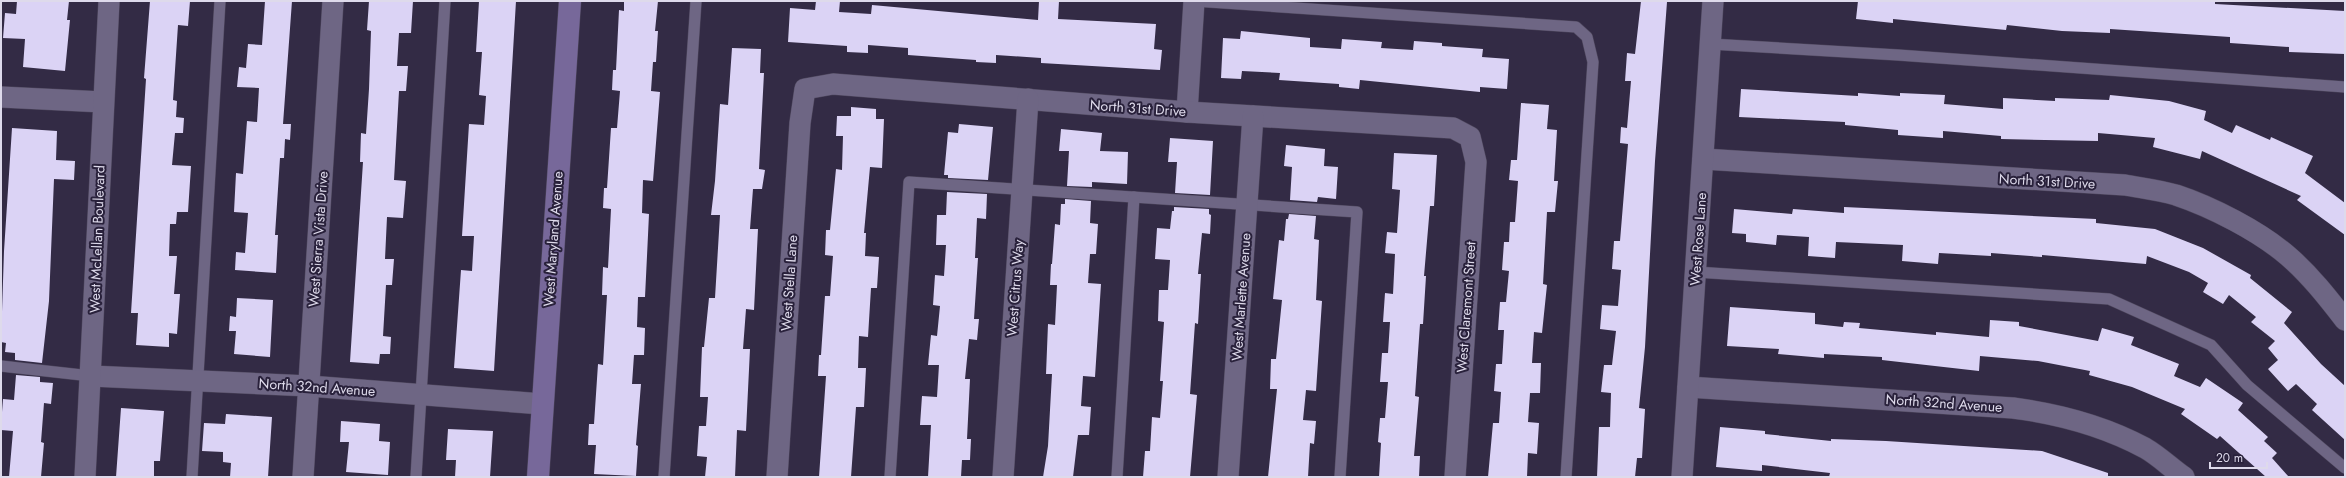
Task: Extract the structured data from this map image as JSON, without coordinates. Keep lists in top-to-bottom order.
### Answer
{
  "streets": {
    "street": [
      "North 31st Drive",
      "West McLellan Boulevard",
      "West Sierra Vista Drive",
      "West Maryland Avenue",
      "West Rose Lane",
      "West Stella Lane",
      "West Citrus Way",
      "West Marlette Avenue",
      "West Claremont Street",
      "North 32nd Avenue"
    ]
  },
  "crossings": [
    ["North 31st Drive", "West Rose Lane"],
    ["North 31st Drive", "West Stella Lane"],
    ["North 31st Drive", "West Citrus Way"],
    ["North 31st Drive", "West Marlette Avenue"],
    ["North 31st Drive", "West Claremont Street"],
    ["West McLellan Boulevard", "North 32nd Avenue"],
    ["West Sierra Vista Drive", "North 32nd Avenue"],
    ["West Maryland Avenue", "North 32nd Avenue"],
    ["West Rose Lane", "North 32nd Avenue"]
  ],
  "scale_bar": "20 m"
}
